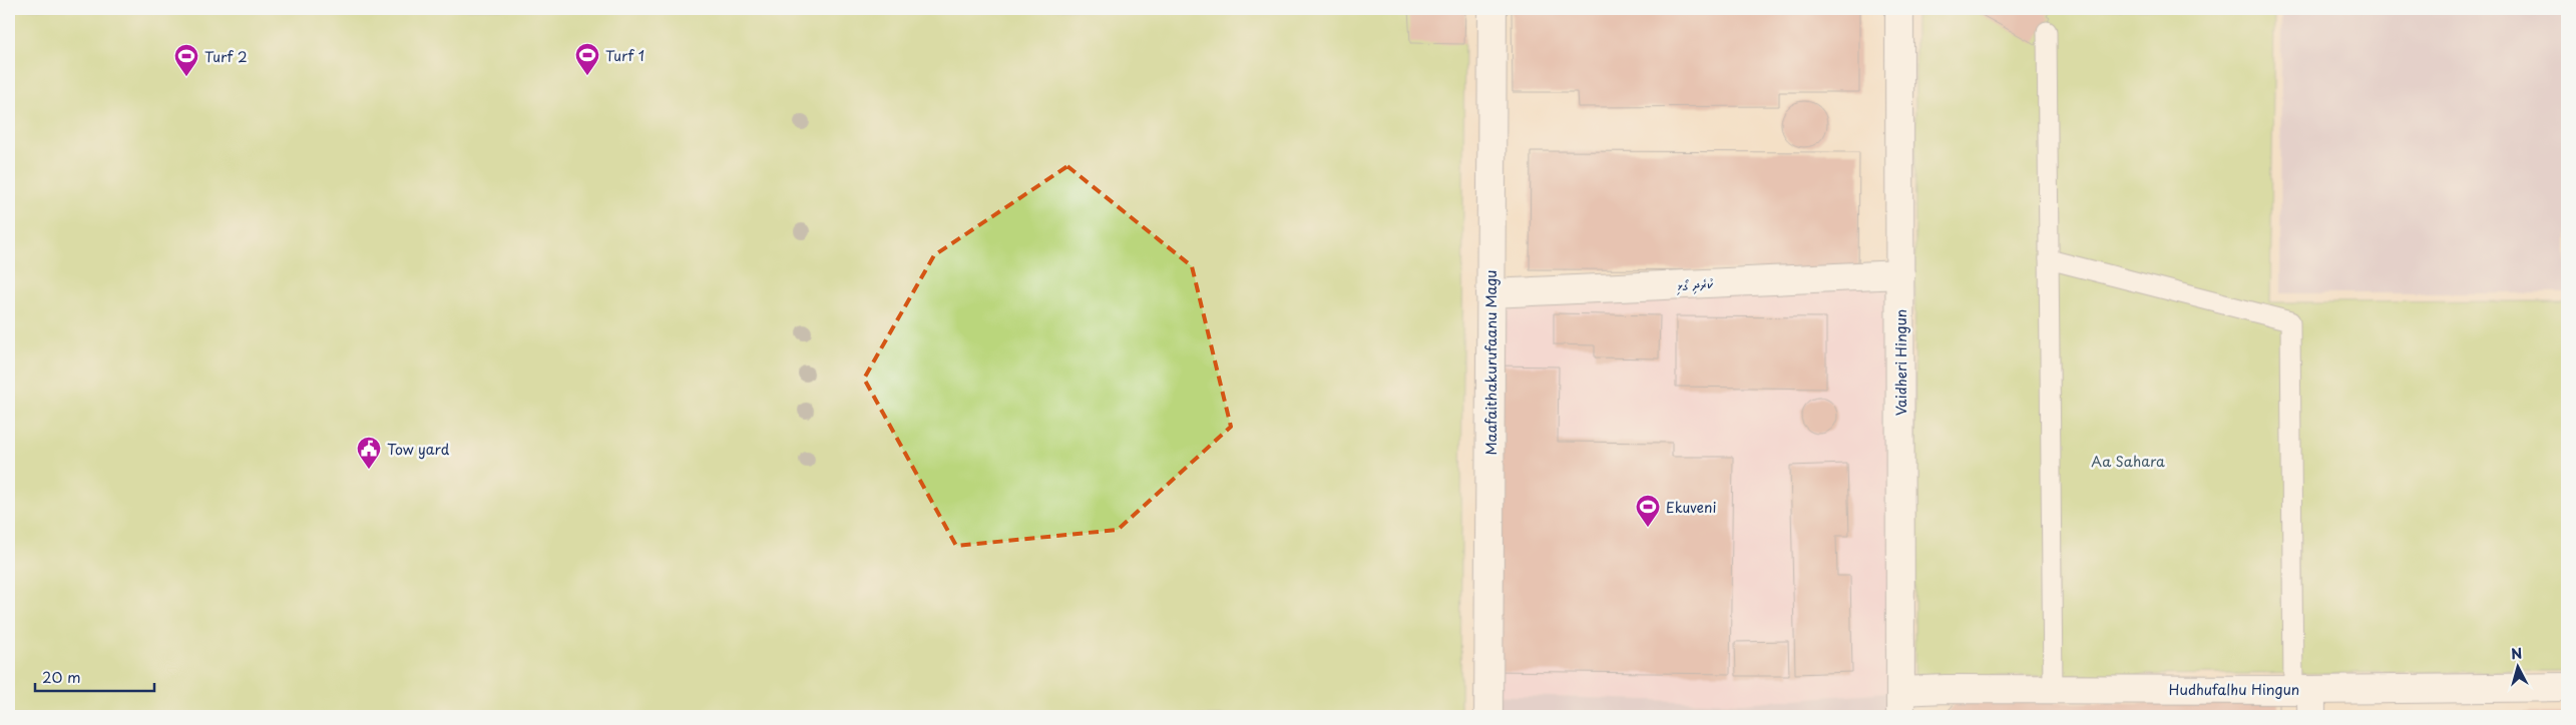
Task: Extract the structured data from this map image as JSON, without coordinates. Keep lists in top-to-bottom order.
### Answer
{
  "streets": {
    "street": [
      "ކުރެދި ގޯޅި",
      "Maafaithakurufaanu Magu",
      "Vaidheri Hingun",
      "Hudhufalhu Hingun"
    ]
  },
  "crossings": [
    ["ކުރެދި ގޯޅި", "Maafaithakurufaanu Magu"],
    ["ކުރެދި ގޯޅި", "Vaidheri Hingun"],
    ["Vaidheri Hingun", "Hudhufalhu Hingun"]
  ],
  "parks": ["Aa Sahara"],
  "places": {
    "sports": ["Turf 1", "Turf 2", "Ekuveni"],
    "public building": ["Tow yard"]
  },
  "scale_bar": "20 m",
  "north": "top"
}
